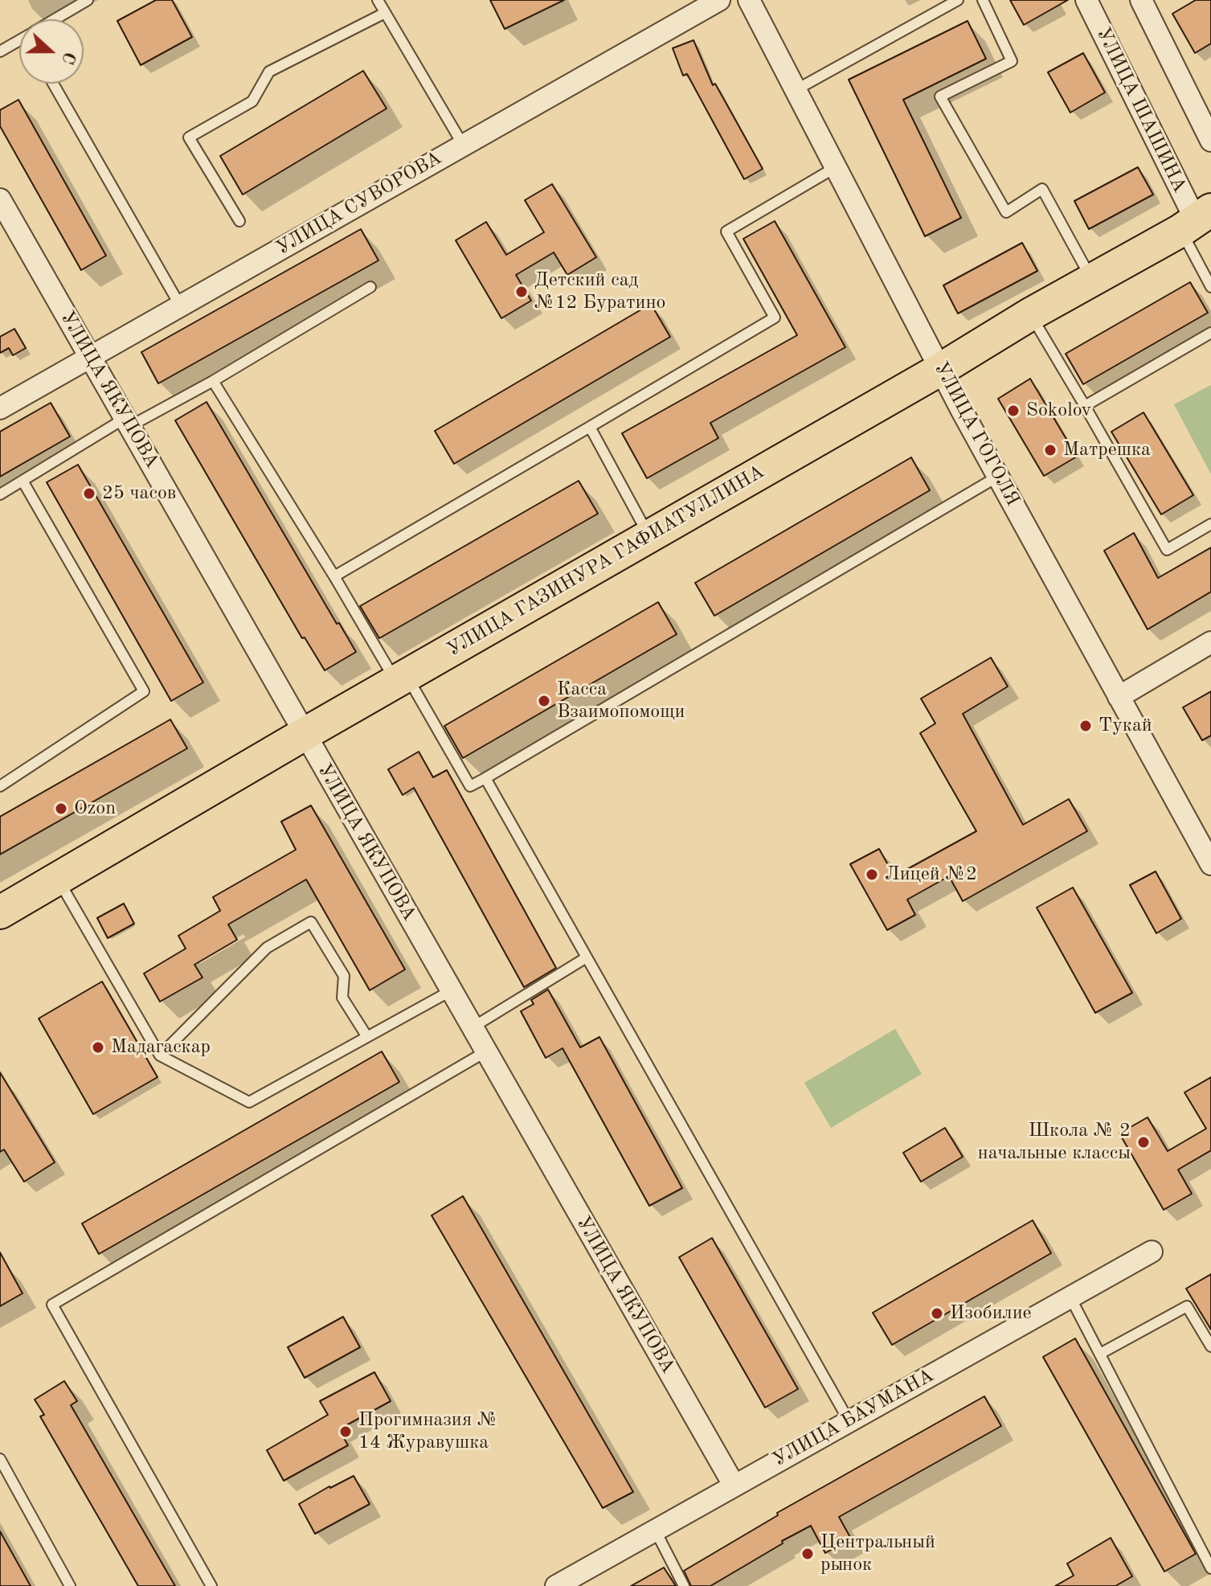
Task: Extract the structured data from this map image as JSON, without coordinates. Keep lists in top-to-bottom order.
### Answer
{
  "streets": {
    "main road": ["УЛИЦА ГАЗИНУРА ГАФИАТУЛЛИНА"],
    "street": [
      "УЛИЦА ШАШИНА",
      "УЛИЦА СУВОРОВА",
      "УЛИЦА ЯКУПОВА",
      "УЛИЦА ГОГОЛЯ",
      "УЛИЦА БАУМАНА"
    ]
  },
  "crossings": [
    ["УЛИЦА ШАШИНА", "УЛИЦА ГАЗИНУРА ГАФИАТУЛЛИНА"],
    ["УЛИЦА СУВОРОВА", "УЛИЦА ЯКУПОВА"],
    ["УЛИЦА ЯКУПОВА", "УЛИЦА ГАЗИНУРА ГАФИАТУЛЛИНА"],
    ["УЛИЦА ЯКУПОВА", "УЛИЦА БАУМАНА"],
    ["УЛИЦА ГОГОЛЯ", "УЛИЦА ГАЗИНУРА ГАФИАТУЛЛИНА"]
  ],
  "places": [
    "Детский сад №12 Буратино",
    "Sokolov",
    "Матрешка",
    "25 часов",
    "Касса Взаимопомощи",
    "Тукай",
    "Ozon",
    "Лицей №2",
    "Мадагаскар",
    "Школа № 2 начальные классы",
    "Изобилие",
    "Прогимназия № 14 Журавушка",
    "Центральный рынок"
  ],
  "north": "right"
}
